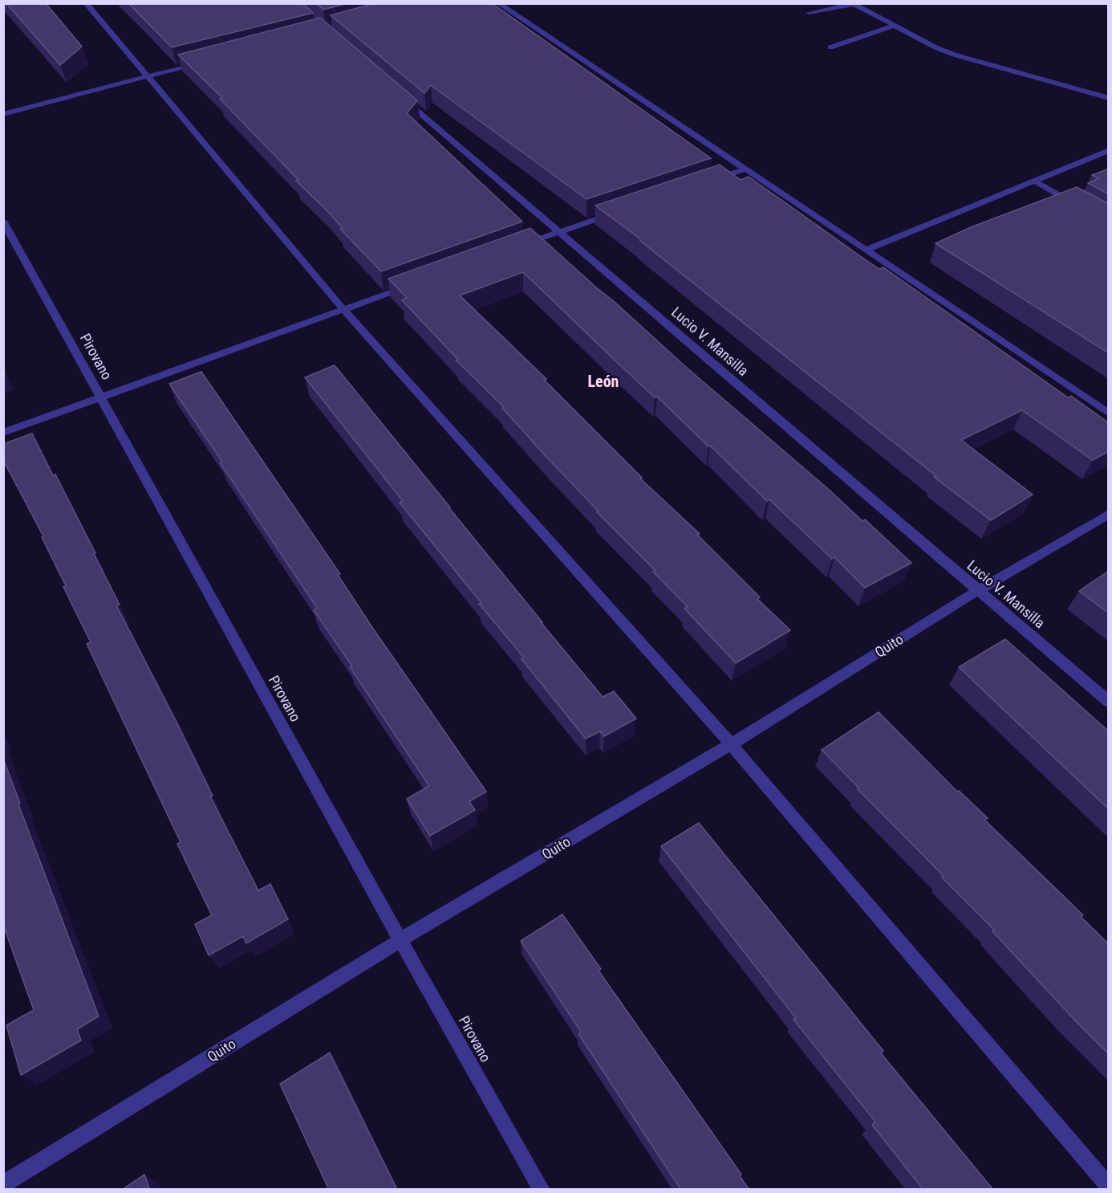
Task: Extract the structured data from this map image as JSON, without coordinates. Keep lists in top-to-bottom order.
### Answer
{
  "streets": {
    "street": ["Lucio V. Mansilla", "Pirovano", "Quito"]
  },
  "crossings": [
    ["Lucio V. Mansilla", "Quito"],
    ["Pirovano", "Quito"]
  ],
  "districts": ["León"]
}
